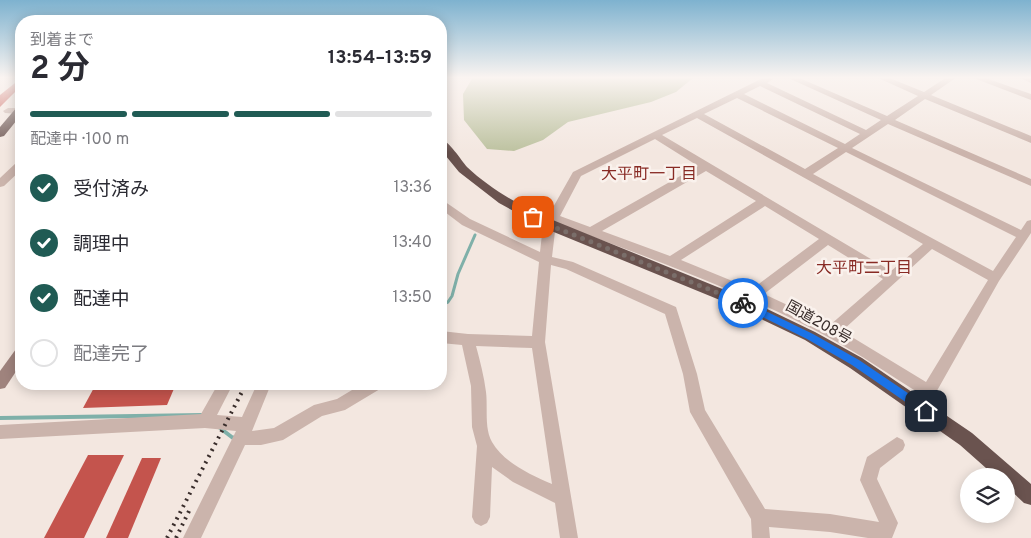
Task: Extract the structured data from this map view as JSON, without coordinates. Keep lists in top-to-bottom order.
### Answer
{
  "streets": {
    "highway": ["国道208号"]
  },
  "districts": ["大平町一丁目", "大平町二丁目"],
  "page": {
    "heading": ["2 分", "到着まで", "13:54–13:59"],
    "bar": "配達中 · 100 m",
    "list": [
      ["受付済み", "13:36"],
      ["調理中", "13:40"],
      ["配達中", "13:50"],
      "配達完了"
    ]
  }
}
